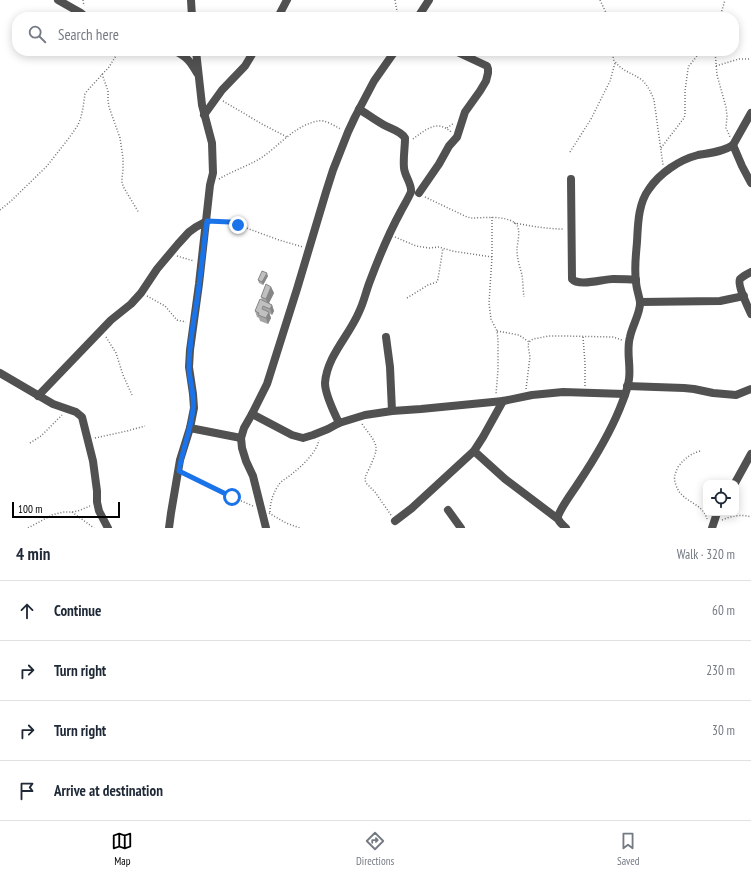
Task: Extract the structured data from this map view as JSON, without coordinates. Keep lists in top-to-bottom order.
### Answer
{
  "scale_bar": "100 m",
  "page": {
    "search": "Search here",
    "scale": "100 m",
    "heading": ["4 min", "Walk · 320 m"],
    "list": [
      ["Continue", "60 m"],
      ["Turn right", "230 m"],
      ["Turn right", "30 m"],
      "Arrive at destination"
    ],
    "nav": ["Map", "Directions", "Saved"]
  }
}
